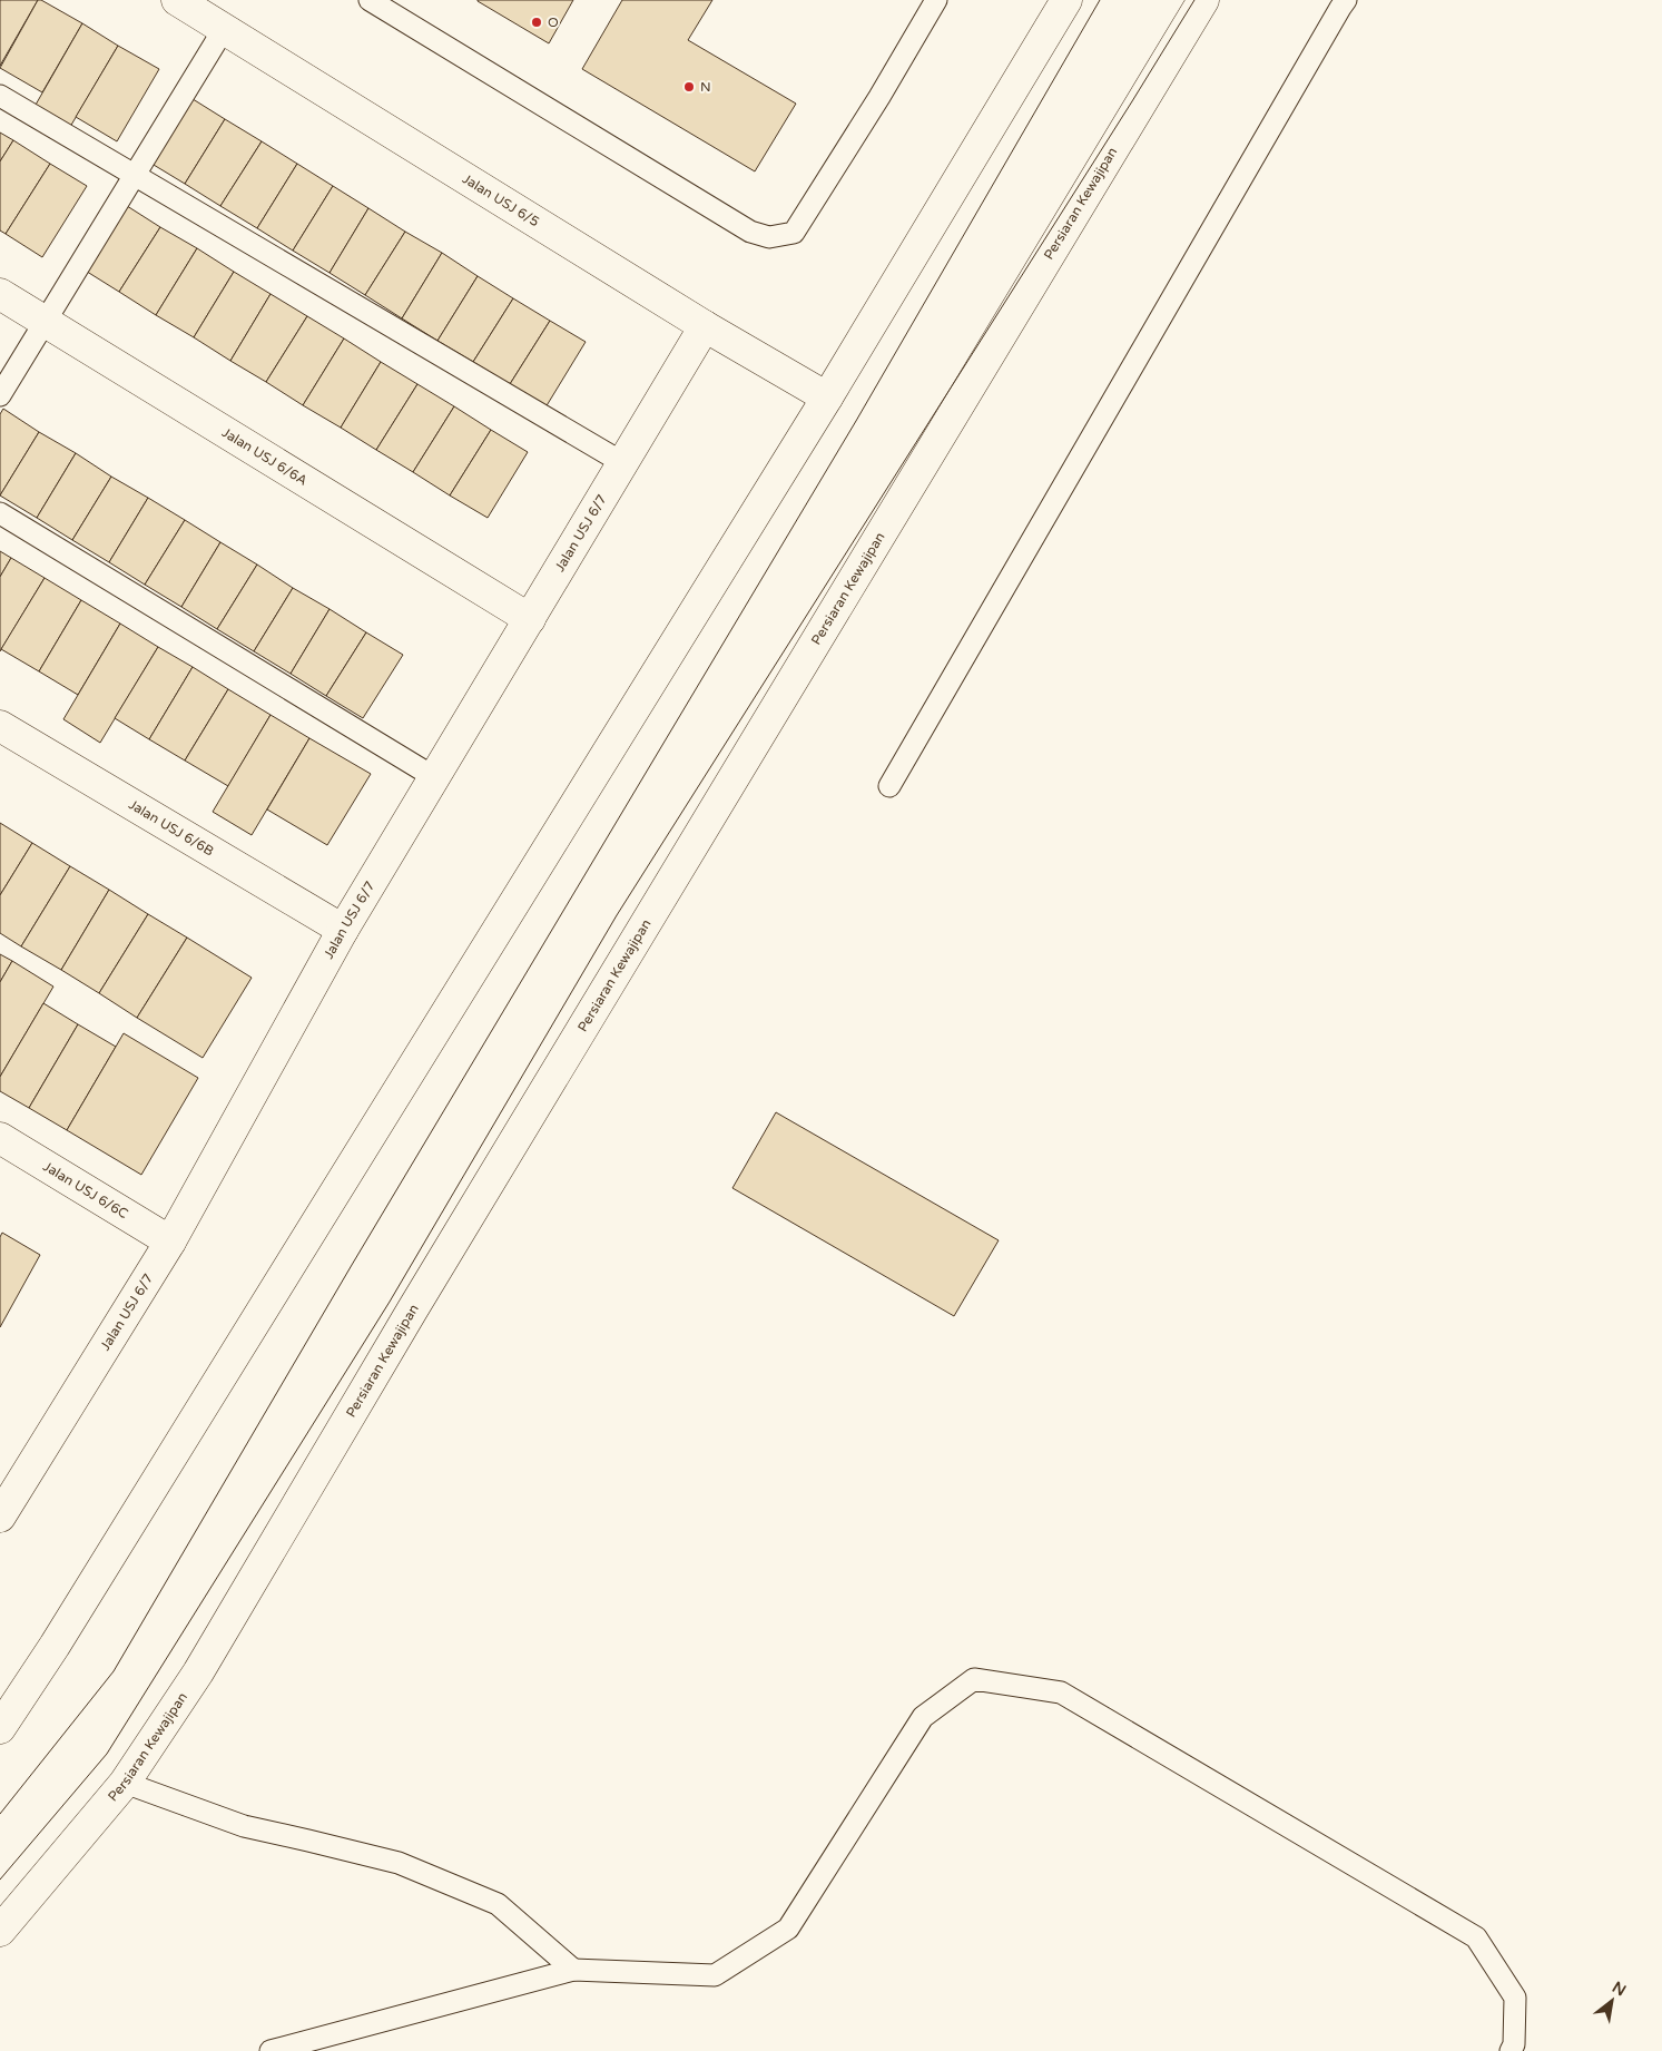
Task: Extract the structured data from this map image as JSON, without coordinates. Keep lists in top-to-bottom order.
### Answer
{
  "streets": {
    "main road": [
      "Jalan USJ 6/5",
      "Persiaran Kewajipan",
      "Jalan USJ 6/6A",
      "Jalan USJ 6/7",
      "Jalan USJ 6/6B",
      "Jalan USJ 6/6C"
    ]
  },
  "crossings": [
    ["Jalan USJ 6/5", "Jalan USJ 6/7"],
    ["Jalan USJ 6/6A", "Jalan USJ 6/7"],
    ["Jalan USJ 6/7", "Jalan USJ 6/6B"],
    ["Jalan USJ 6/7", "Jalan USJ 6/6C"]
  ],
  "places": ["O", "N"],
  "north": "top right"
}
